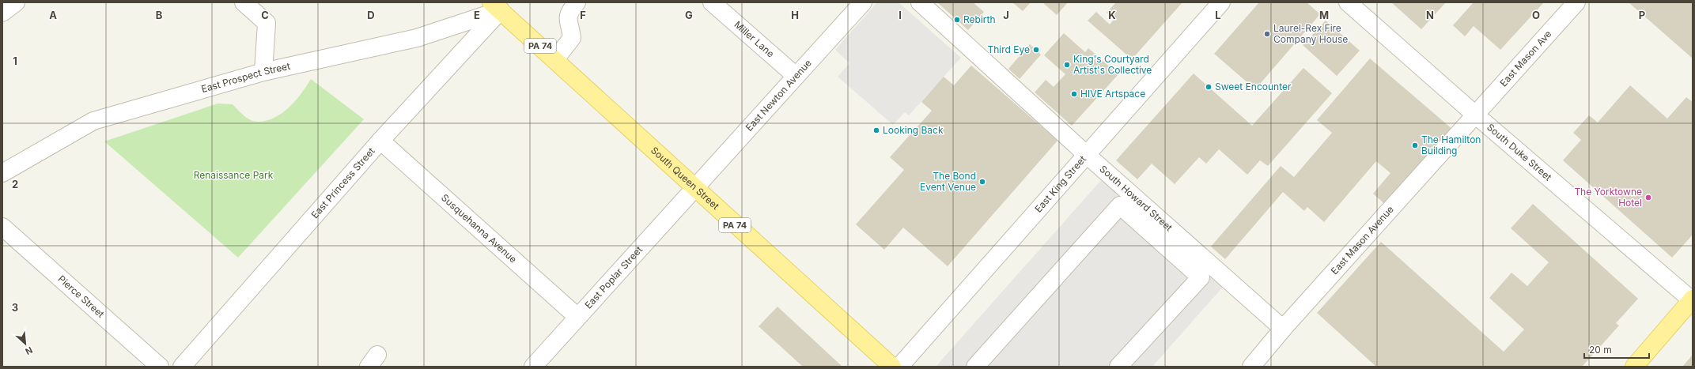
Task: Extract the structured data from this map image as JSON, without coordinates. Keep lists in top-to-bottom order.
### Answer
{
  "streets": {
    "main road": ["PA 74", "South Queen Street"],
    "street": [
      "Miller Lane",
      "East Mason Ave",
      "East Prospect Street",
      "East Newton Avenue",
      "South Duke Street",
      "East Princess Street",
      "East King Street",
      "South Howard Street",
      "Susquehanna Avenue",
      "East Mason Avenue",
      "East Poplar Street",
      "Pierce Street"
    ]
  },
  "crossings": [
    ["Miller Lane", "East Newton Avenue"],
    ["East Mason Ave", "South Duke Street"],
    ["East Mason Ave", "East Mason Avenue"],
    ["East Prospect Street", "South Queen Street"],
    ["East Prospect Street", "East Princess Street"],
    ["East Newton Avenue", "South Queen Street"],
    ["East Newton Avenue", "East Poplar Street"],
    ["South Duke Street", "East Mason Avenue"],
    ["South Queen Street", "East Princess Street"],
    ["South Queen Street", "East Poplar Street"],
    ["East Princess Street", "Susquehanna Avenue"],
    ["East King Street", "South Howard Street"],
    ["South Howard Street", "East Mason Avenue"],
    ["Susquehanna Avenue", "East Poplar Street"]
  ],
  "parks": ["Renaissance Park"],
  "places": [
    "Rebirth",
    "Laurel-Rex Fire Company House",
    "Third Eye",
    "King's Courtyard Artist's Collective",
    "Sweet Encounter",
    "HIVE Artspace",
    "Looking Back",
    "The Hamilton Building",
    "The Bond Event Venue",
    "The Yorktowne Hotel"
  ],
  "scale_bar": "20 m",
  "north": "bottom right",
  "grid": {
    "columns": [
      "A",
      "B",
      "C",
      "D",
      "E",
      "F",
      "G",
      "H",
      "I",
      "J",
      "K",
      "L",
      "M",
      "N",
      "O",
      "P"
    ],
    "rows": ["1", "2", "3"]
  }
}
